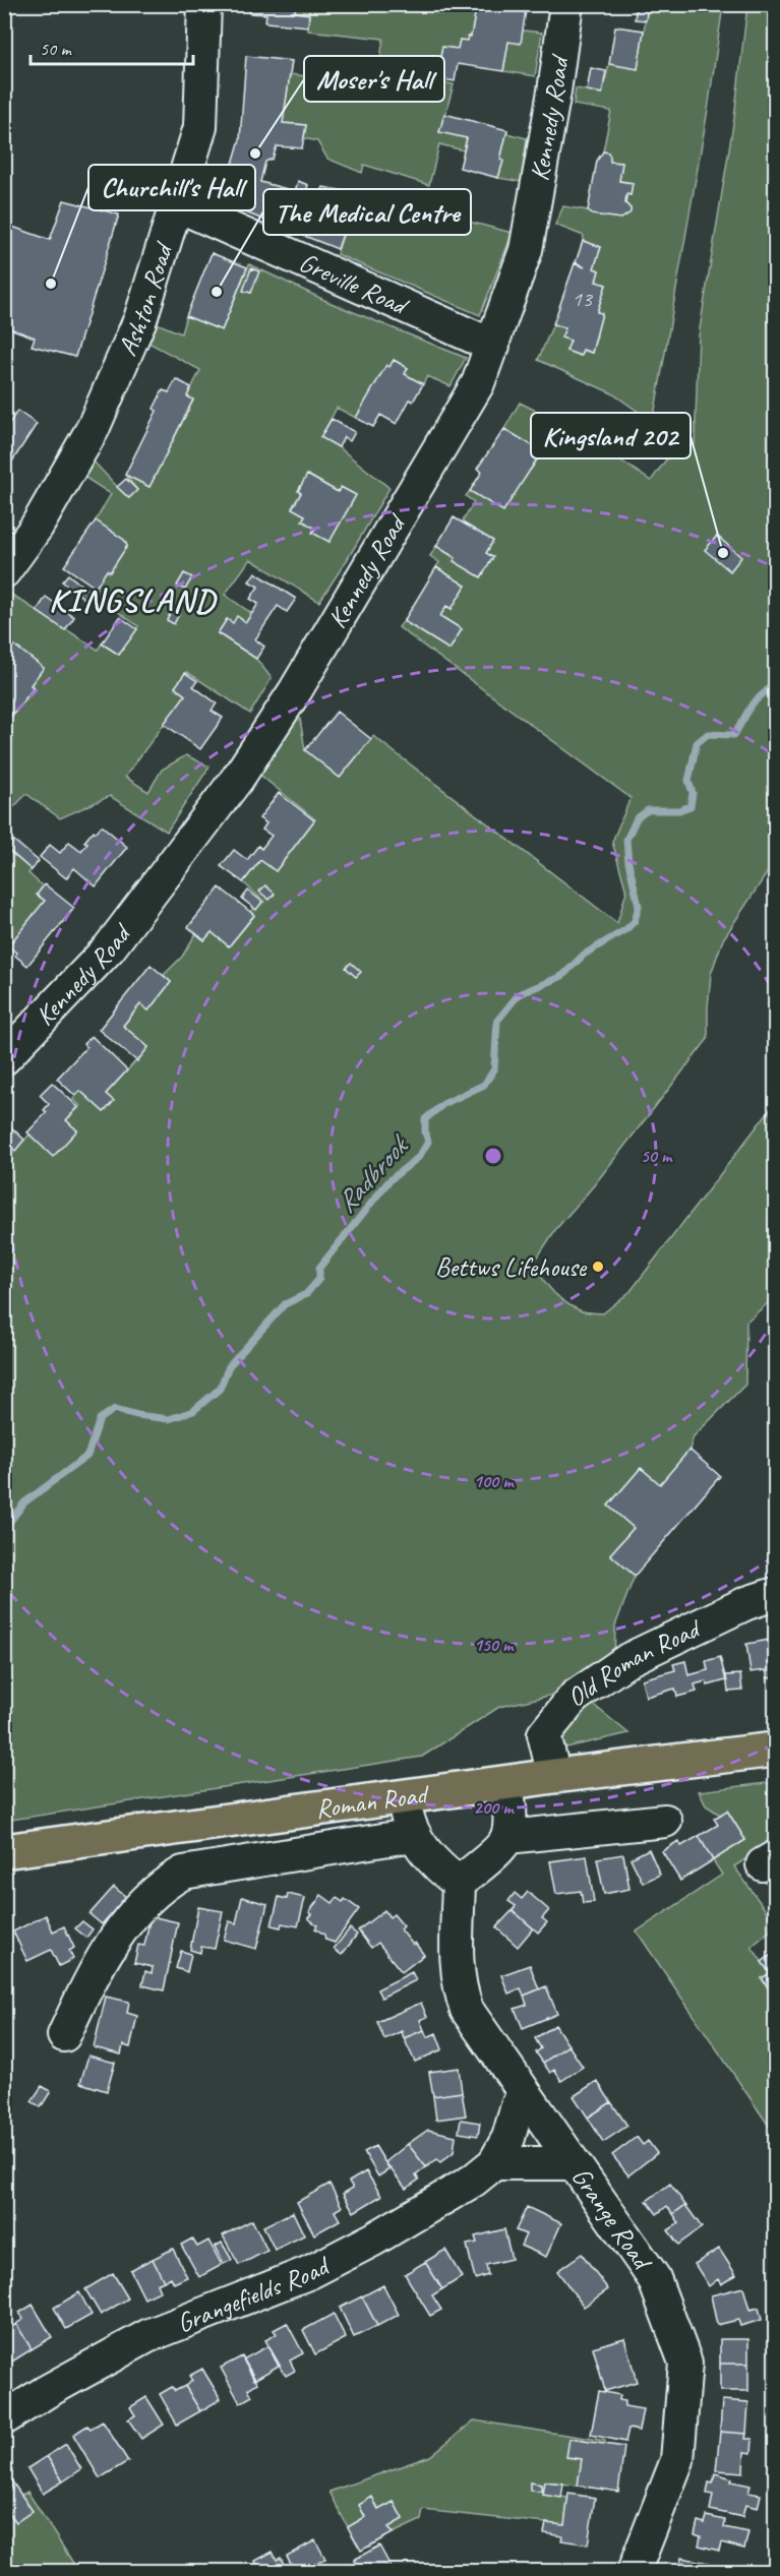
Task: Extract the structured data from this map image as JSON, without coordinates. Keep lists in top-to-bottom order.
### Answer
{
  "streets": {
    "main road": ["Roman Road"],
    "street": [
      "Kennedy Road",
      "Greville Road",
      "Ashton Road",
      "Old Roman Road",
      "Grange Road",
      "Grangefields Road"
    ]
  },
  "crossings": [
    ["Kennedy Road", "Greville Road"],
    ["Greville Road", "Ashton Road"],
    ["Old Roman Road", "Roman Road"],
    ["Grange Road", "Grangefields Road"]
  ],
  "districts": ["KINGSLAND"],
  "water": ["Radbrook"],
  "places": [
    "Moser's Hall",
    "Churchill's Hall",
    "The Medical Centre",
    "Kingsland 202",
    "Bettws Lifehouse"
  ],
  "house_numbers": ["13"],
  "scale_bar": "50 m",
  "rings": [
    "50 m",
    "100 m",
    "150 m",
    "200 m"
  ]
}
